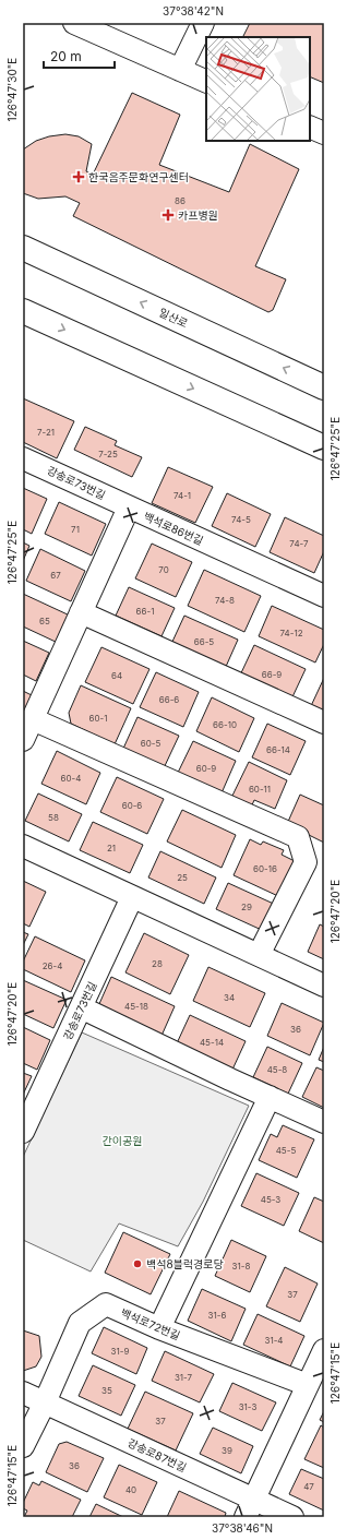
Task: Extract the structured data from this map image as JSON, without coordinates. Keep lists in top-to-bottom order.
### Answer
{
  "streets": {
    "main road": ["일산로"],
    "street": [
      "강송로73번길",
      "백석로86번길",
      "백석로72번길",
      "강송로87번길"
    ]
  },
  "crossings": [
    ["강송로73번길", "백석로86번길"],
    ["백석로72번길", "강송로87번길"]
  ],
  "parks": ["간이공원"],
  "places": {
    "health": ["한국음주문화연구센터", "카프병원"],
    "other": ["백석8블럭경로당"]
  },
  "house_numbers": [
    "86",
    "7-21",
    "7-25",
    "74-1",
    "74-5",
    "71",
    "74-7",
    "70",
    "67",
    "74-8",
    "66-1",
    "65",
    "74-12",
    "66-5",
    "66-9",
    "64",
    "66-6",
    "60-1",
    "66-10",
    "60-5",
    "66-14",
    "60-9",
    "60-4",
    "60-11",
    "60-6",
    "58",
    "21",
    "60-16",
    "25",
    "29",
    "28",
    "26-4",
    "34",
    "45-18",
    "36",
    "45-14",
    "45-8",
    "45-5",
    "45-3",
    "31-8",
    "37",
    "31-6",
    "31-4",
    "31-9",
    "31-7",
    "35",
    "31-3",
    "37",
    "39",
    "36",
    "47",
    "40"
  ],
  "scale_bar": "20 m",
  "coordinates": [
    "37°38'42\"N",
    "126°47'30\"E",
    "126°47'25\"E",
    "126°47'20\"E",
    "126°47'15\"E",
    "37°38'46\"N"
  ]
}
